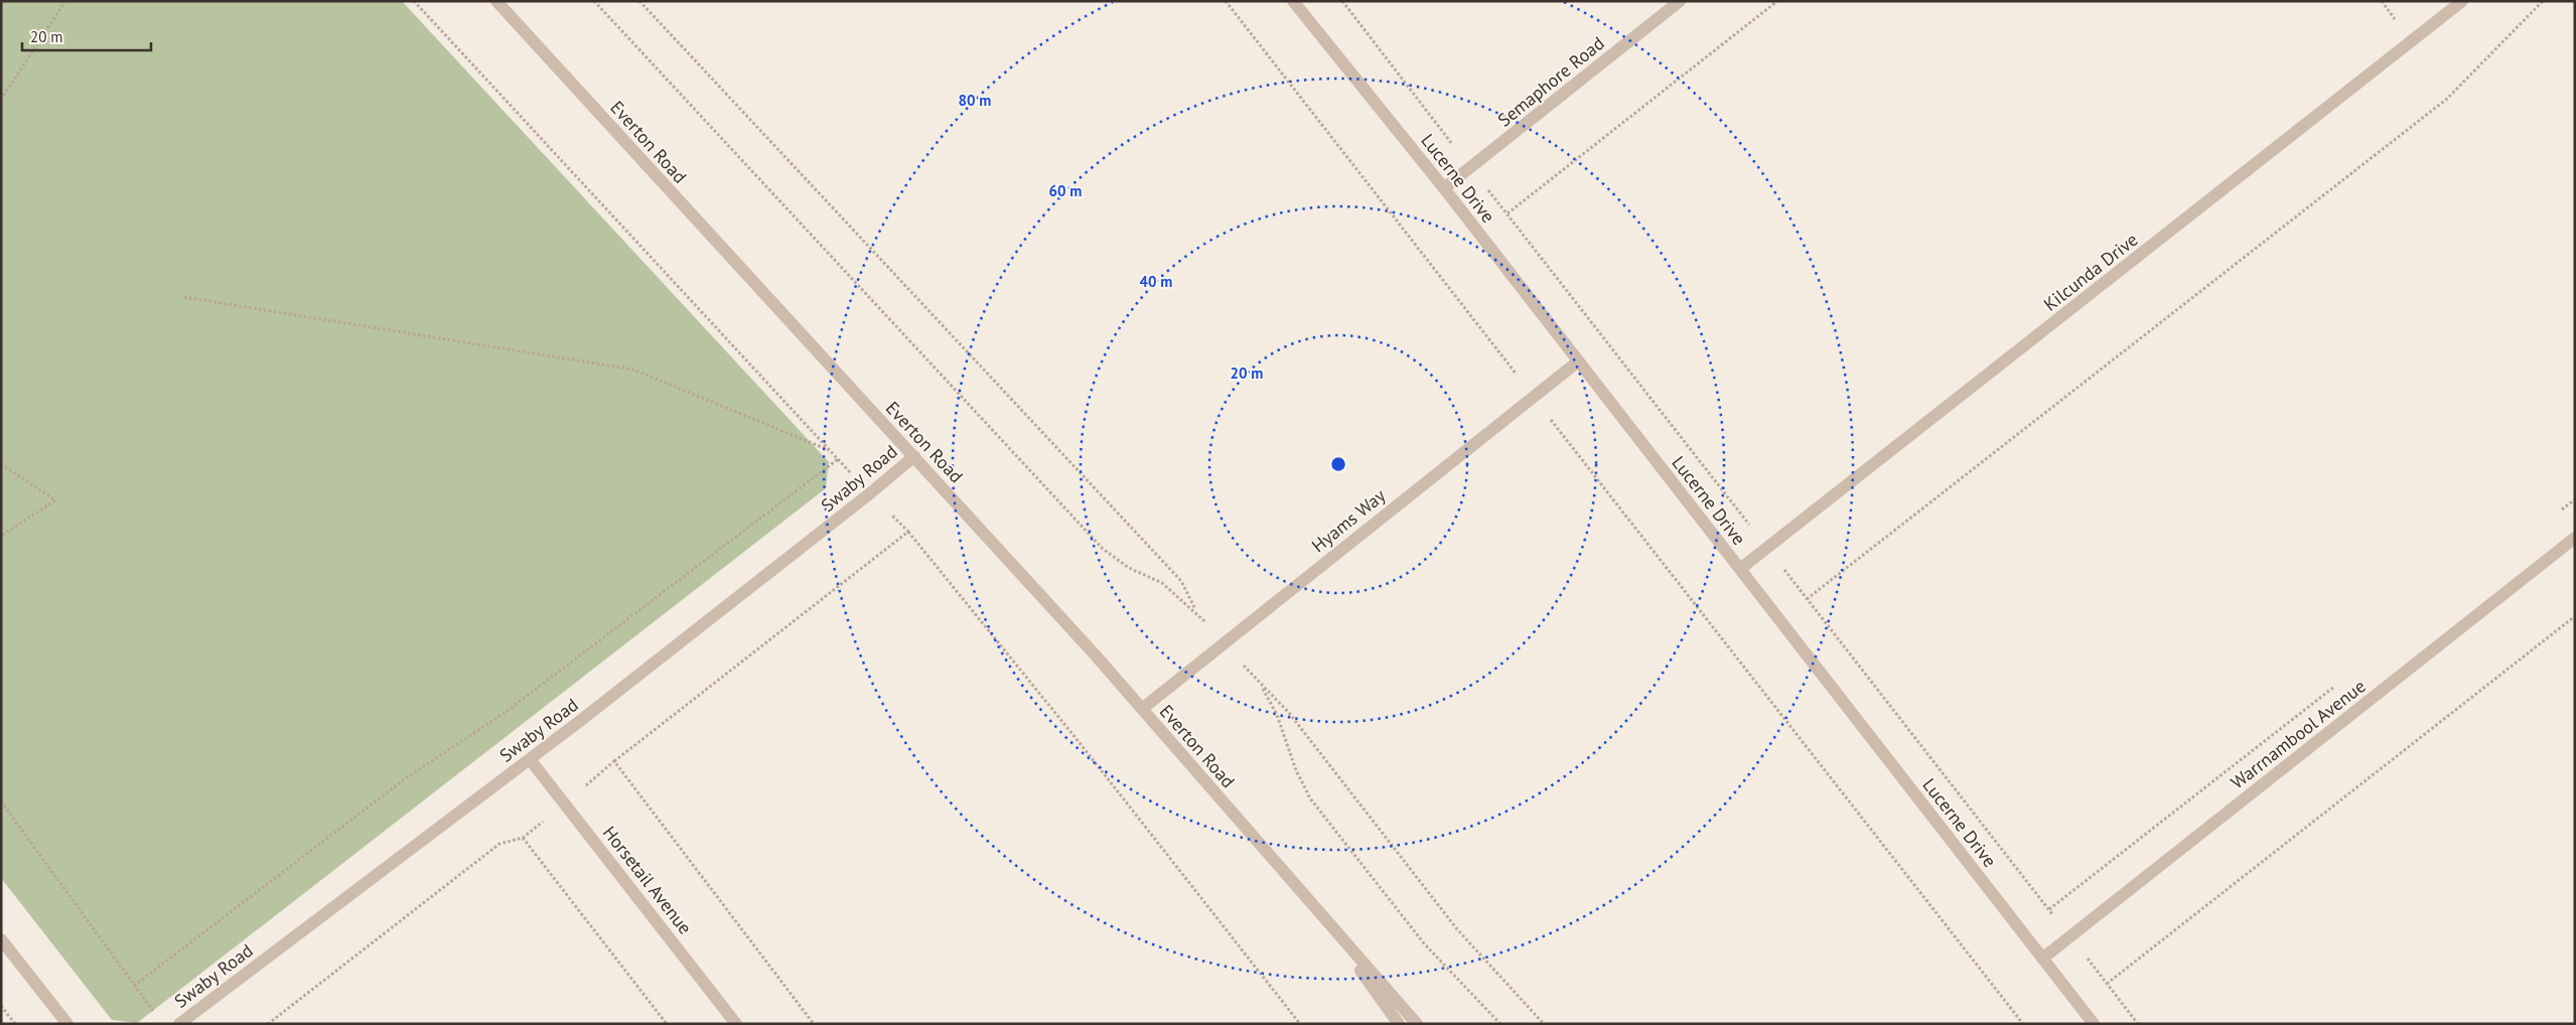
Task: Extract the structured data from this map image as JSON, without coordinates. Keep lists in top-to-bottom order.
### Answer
{
  "streets": {
    "street": [
      "Semaphore Road",
      "Everton Road",
      "Lucerne Drive",
      "Kilcunda Drive",
      "Swaby Road",
      "Hyams Way",
      "Warrnambool Avenue",
      "Horsetail Avenue"
    ]
  },
  "crossings": [
    ["Semaphore Road", "Lucerne Drive"],
    ["Everton Road", "Swaby Road"],
    ["Everton Road", "Hyams Way"],
    ["Lucerne Drive", "Kilcunda Drive"],
    ["Lucerne Drive", "Hyams Way"],
    ["Lucerne Drive", "Warrnambool Avenue"],
    ["Swaby Road", "Horsetail Avenue"]
  ],
  "scale_bar": "20 m",
  "rings": [
    "80 m",
    "60 m",
    "40 m",
    "20 m"
  ]
}
